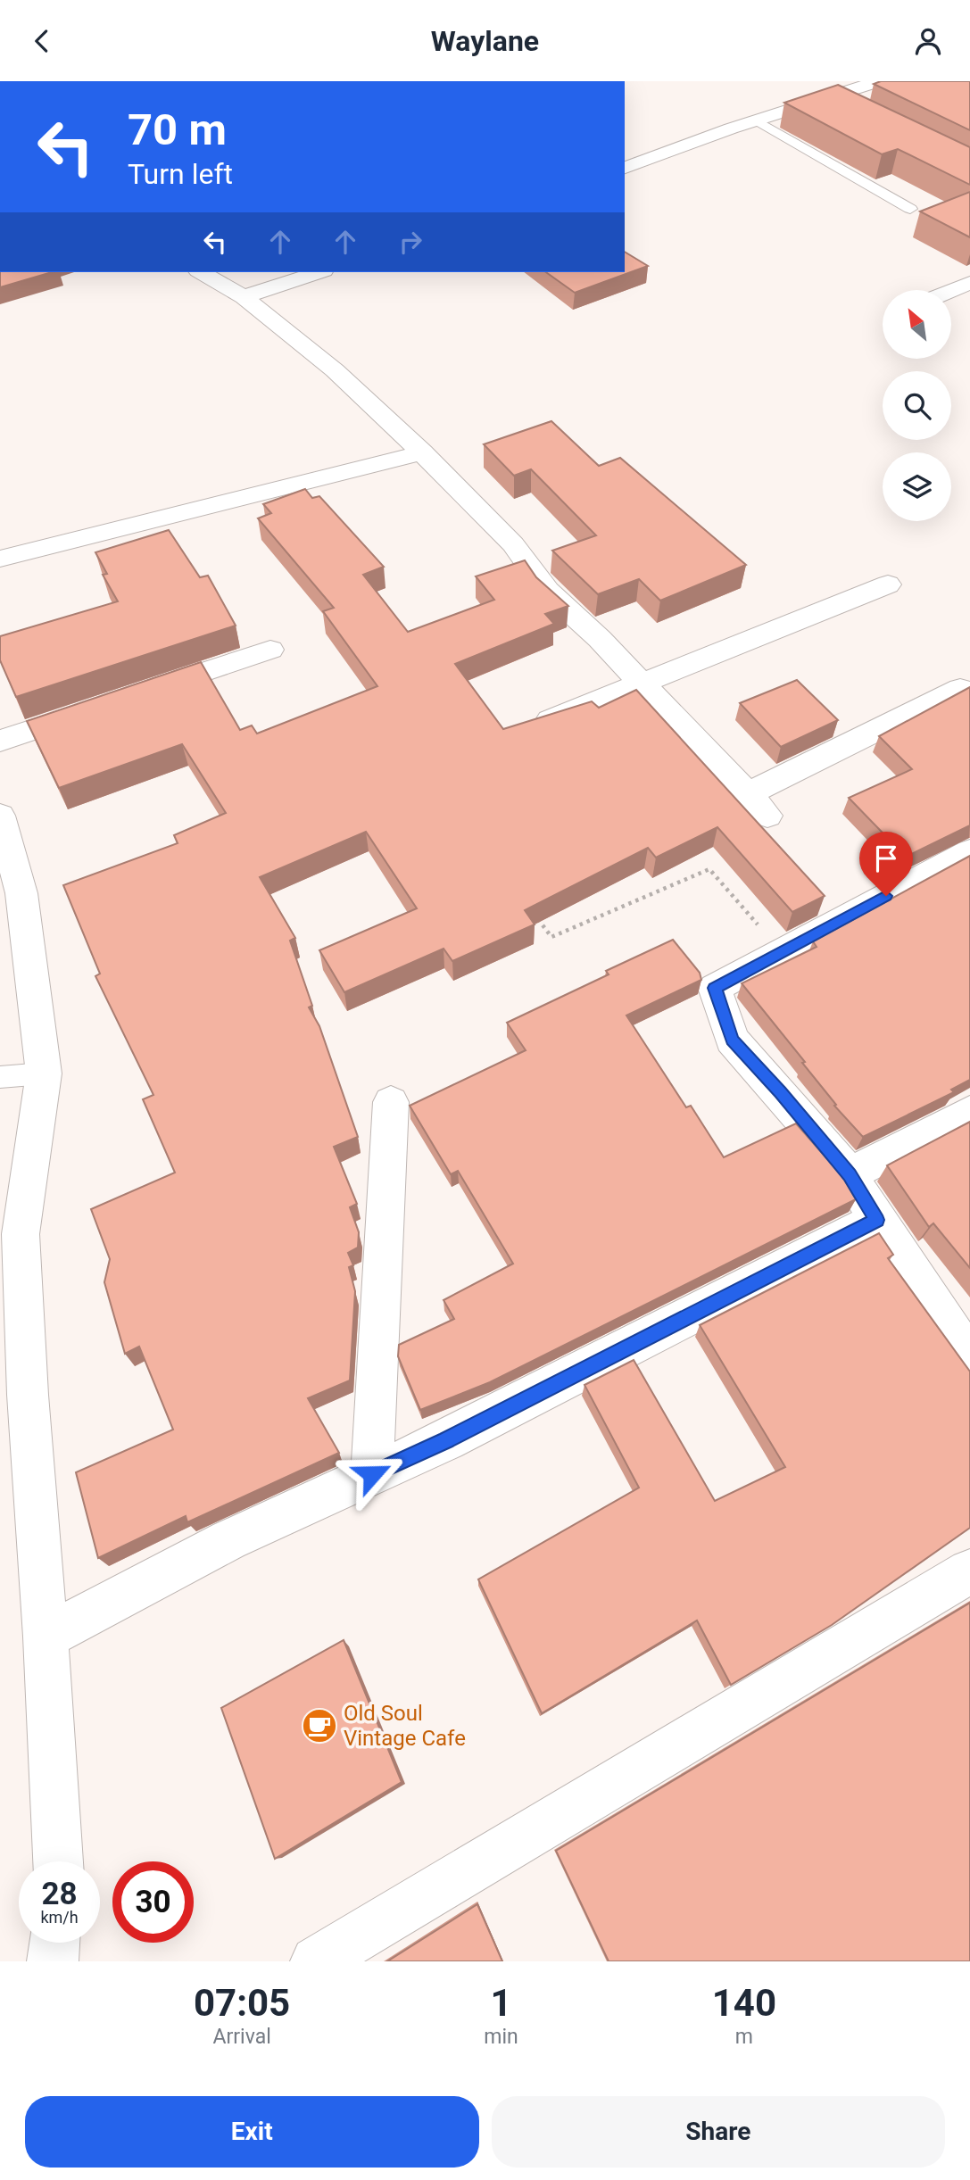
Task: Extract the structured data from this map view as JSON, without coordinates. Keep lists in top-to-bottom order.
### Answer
{
  "places": {
    "cafe": ["Old Soul Vintage Cafe"]
  },
  "north": "top left",
  "page": {
    "header": "Waylane",
    "turn": ["70 m", "Turn left"],
    "speed": "28 km/h",
    "limit": "30",
    "eta": [
      "07:05",
      "Arrival",
      "1",
      "min",
      "140",
      "m"
    ],
    "buttons": ["Exit", "Share"]
  }
}
